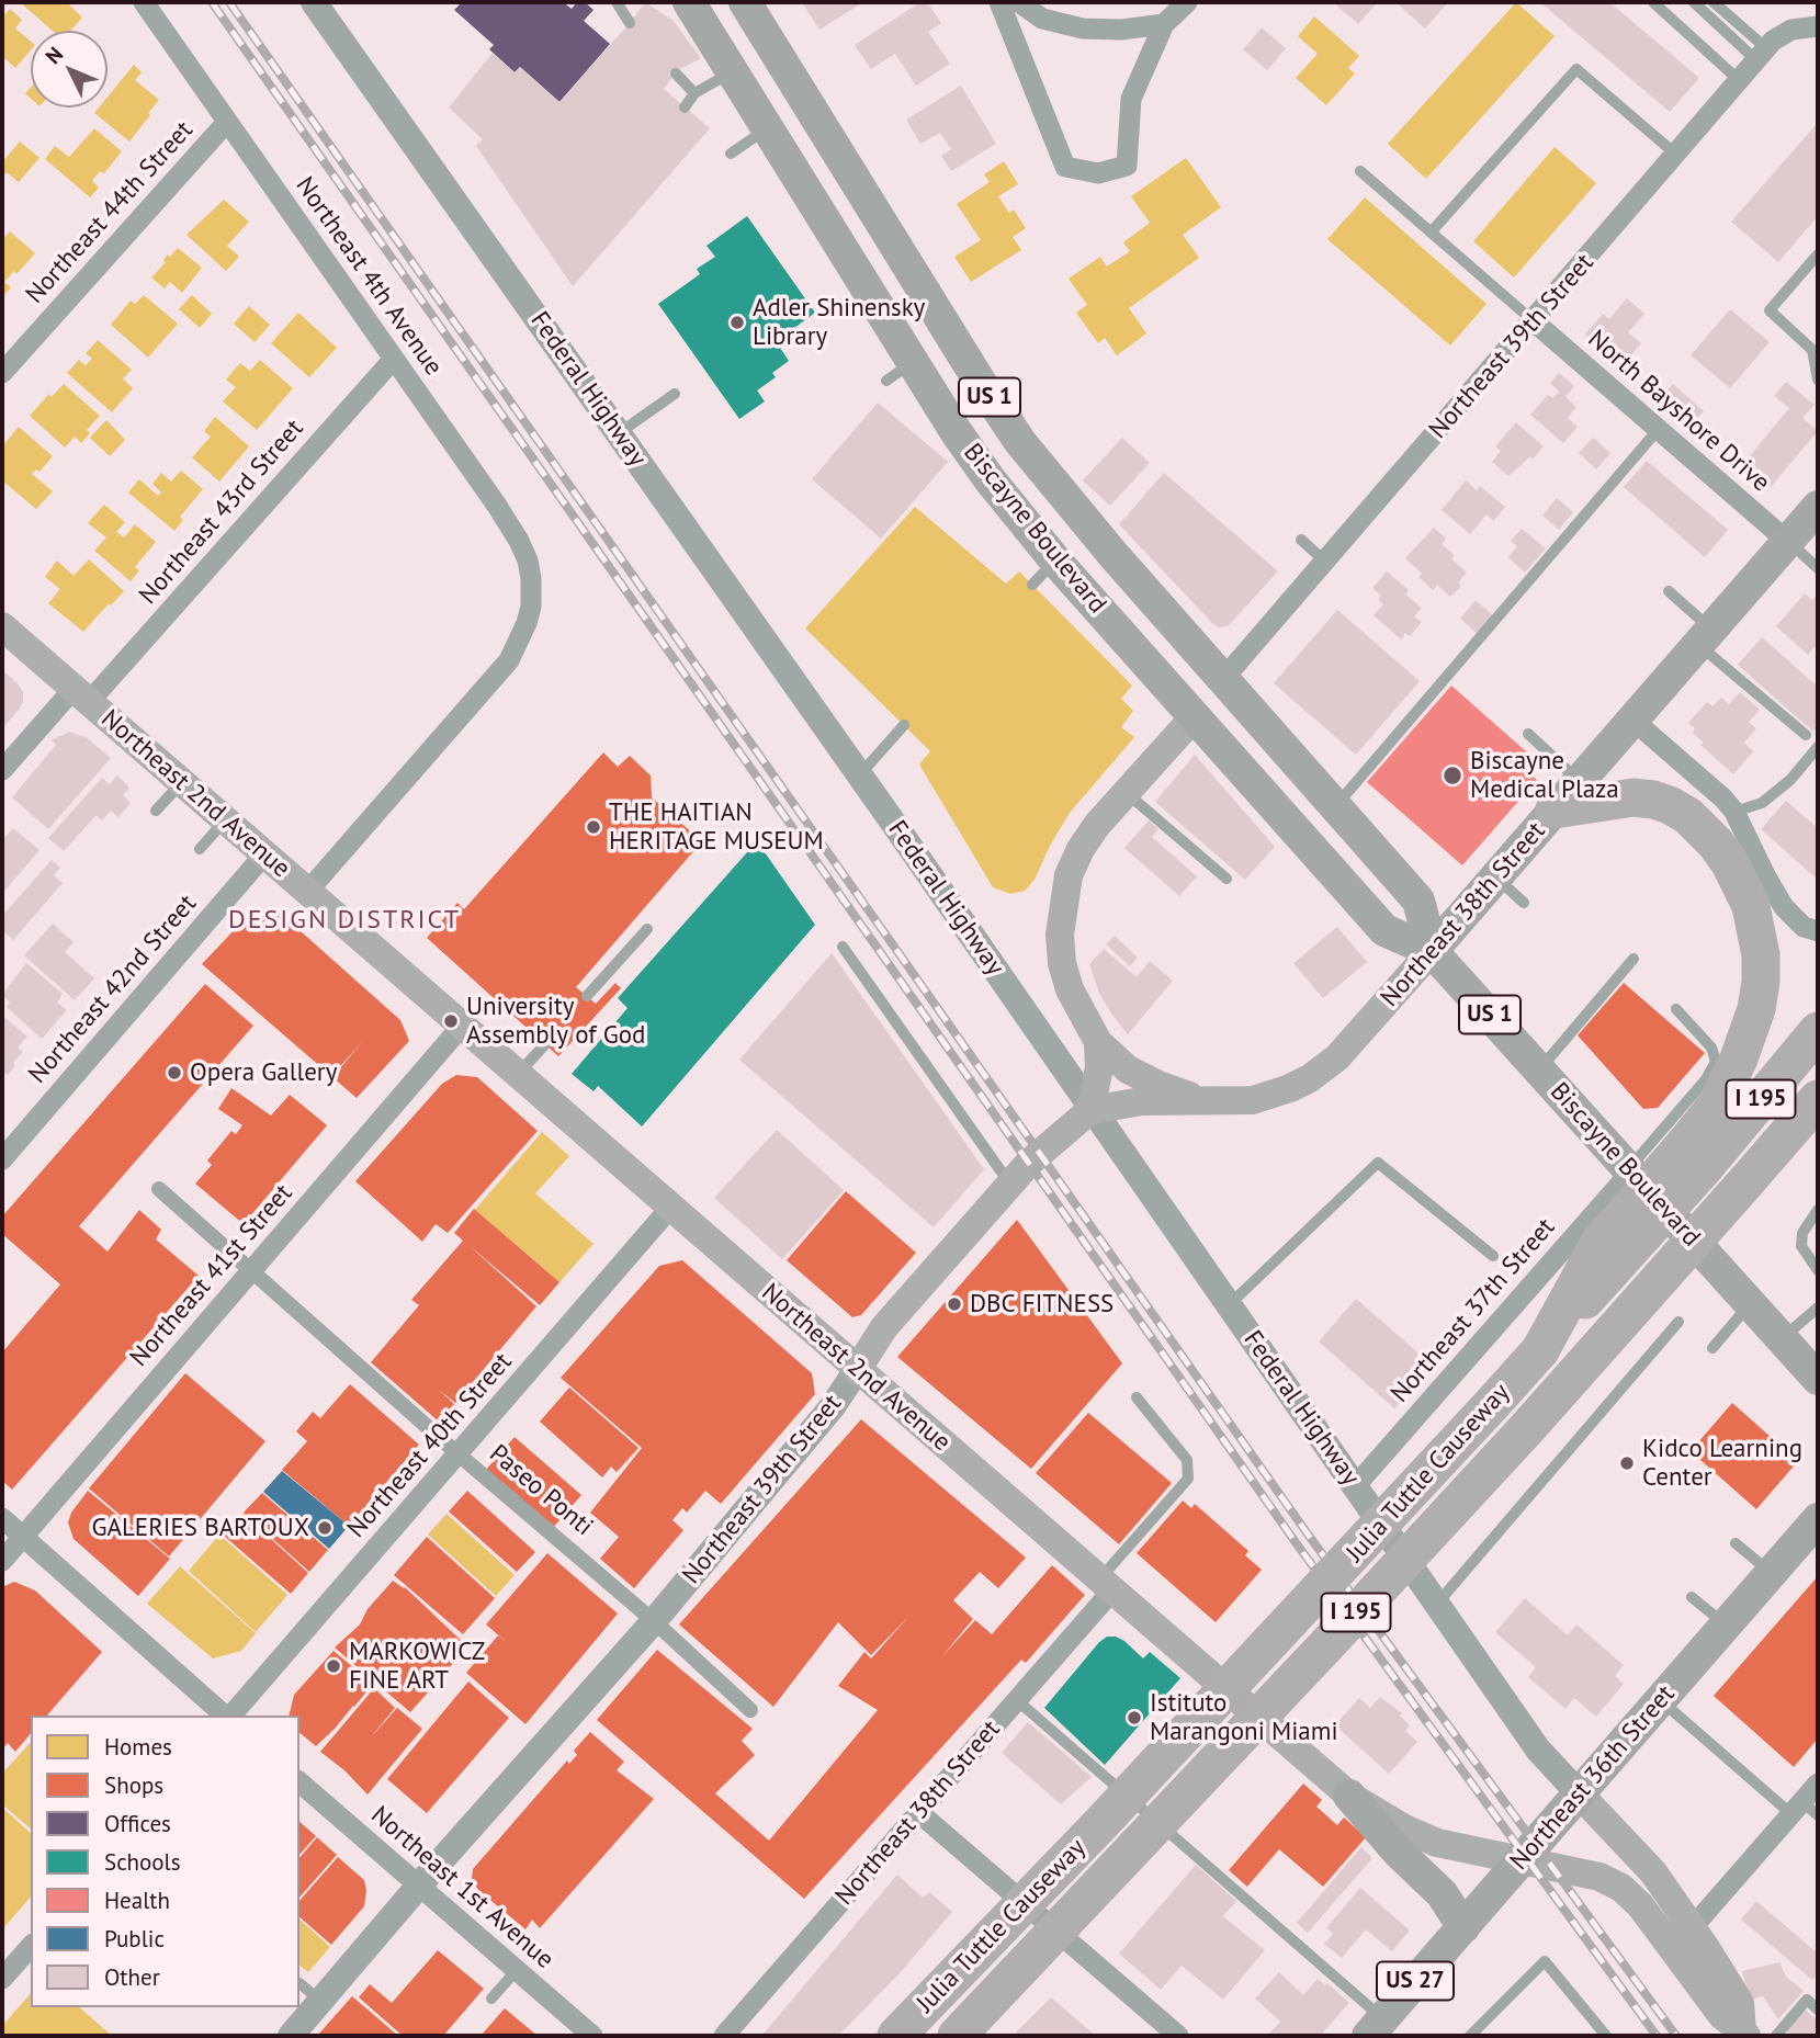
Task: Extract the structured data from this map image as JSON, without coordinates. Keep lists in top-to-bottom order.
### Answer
{
  "streets": {
    "highway": ["I 195", "Julia Tuttle Causeway"],
    "main road": [
      "Northeast 39th Street",
      "US 1",
      "Biscayne Boulevard",
      "Northeast 2nd Avenue",
      "Northeast 38th Street",
      "Northeast 36th Street",
      "US 27"
    ],
    "street": [
      "Northeast 44th Street",
      "Northeast 4th Avenue",
      "Federal Highway",
      "North Bayshore Drive",
      "Northeast 43rd Street",
      "Northeast 42nd Street",
      "Northeast 41st Street",
      "Northeast 37th Street",
      "Northeast 40th Street",
      "Paseo Ponti",
      "Northeast 1st Avenue"
    ]
  },
  "crossings": [
    ["Northeast 44th Street", "Northeast 4th Avenue"],
    ["Northeast 4th Avenue", "Northeast 43rd Street"],
    ["Northeast 4th Avenue", "Northeast 2nd Avenue"],
    ["Northeast 39th Street", "Federal Highway"],
    ["Northeast 39th Street", "North Bayshore Drive"],
    ["Northeast 39th Street", "Biscayne Boulevard"],
    ["Northeast 39th Street", "Northeast 2nd Avenue"],
    ["Northeast 39th Street", "Northeast 38th Street"],
    ["Northeast 39th Street", "Paseo Ponti"],
    ["Northeast 39th Street", "Northeast 1st Avenue"],
    ["Federal Highway", "Northeast 2nd Avenue"],
    ["Federal Highway", "Northeast 38th Street"],
    ["Federal Highway", "Northeast 37th Street"],
    ["Federal Highway", "Northeast 36th Street"],
    ["North Bayshore Drive", "Northeast 38th Street"],
    ["Northeast 43rd Street", "Northeast 2nd Avenue"],
    ["Biscayne Boulevard", "Northeast 38th Street"],
    ["Biscayne Boulevard", "Northeast 37th Street"],
    ["Northeast 2nd Avenue", "Northeast 38th Street"],
    ["Northeast 2nd Avenue", "Northeast 42nd Street"],
    ["Northeast 2nd Avenue", "Northeast 41st Street"],
    ["Northeast 2nd Avenue", "Northeast 40th Street"],
    ["Northeast 2nd Avenue", "Northeast 36th Street"],
    ["Northeast 41st Street", "Paseo Ponti"],
    ["Northeast 40th Street", "Paseo Ponti"]
  ],
  "districts": ["DESIGN DISTRICT"],
  "places": [
    "Adler Shinensky Library",
    "Biscayne Medical Plaza",
    "THE HAITIAN HERITAGE MUSEUM",
    "University Assembly of God",
    "Opera Gallery",
    "DBC FITNESS",
    "Kidco Learning Center",
    "GALERIES BARTOUX",
    "MARKOWICZ FINE ART",
    "Istituto Marangoni Miami"
  ],
  "legend": [
    "Homes",
    "Shops",
    "Offices",
    "Schools",
    "Health",
    "Public",
    "Other"
  ],
  "north": "top left"
}
